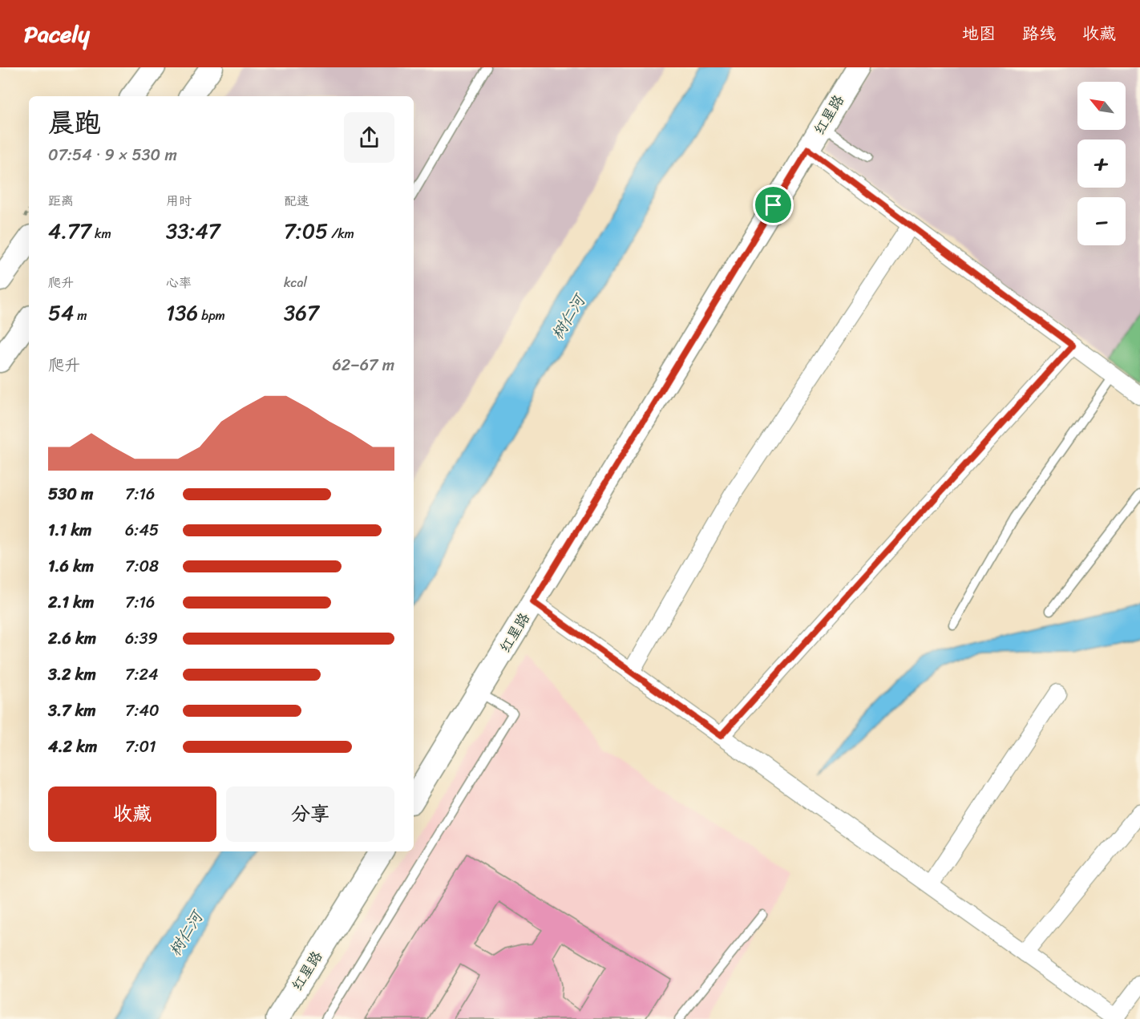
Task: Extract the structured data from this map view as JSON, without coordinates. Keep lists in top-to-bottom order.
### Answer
{
  "streets": {
    "street": ["红星路"]
  },
  "water": ["树仁河"],
  "north": "top left",
  "page": {
    "header": "Pacely",
    "nav": ["地图", "路线", "收藏"],
    "map_buttons": ["+", "−"],
    "heading": ["晨跑", "07:54 · 9 × 530 m"],
    "stats": [
      ["距离", "4.77 km"],
      ["用时", "33:47"],
      ["配速", "7:05 /km"],
      ["爬升", "54 m"],
      ["心率", "136 bpm"],
      ["kcal", "367"]
    ],
    "chart": ["爬升", "62–67 m"],
    "list": [
      {
        "name": "530 m",
        "note": "7:16"
      },
      {
        "name": "1.1 km",
        "note": "6:45"
      },
      {
        "name": "1.6 km",
        "note": "7:08"
      },
      {
        "name": "2.1 km",
        "note": "7:16"
      },
      {
        "name": "2.6 km",
        "note": "6:39"
      },
      {
        "name": "3.2 km",
        "note": "7:24"
      },
      {
        "name": "3.7 km",
        "note": "7:40"
      },
      {
        "name": "4.2 km",
        "note": "7:01"
      }
    ],
    "buttons": ["收藏", "分享"]
  }
}
